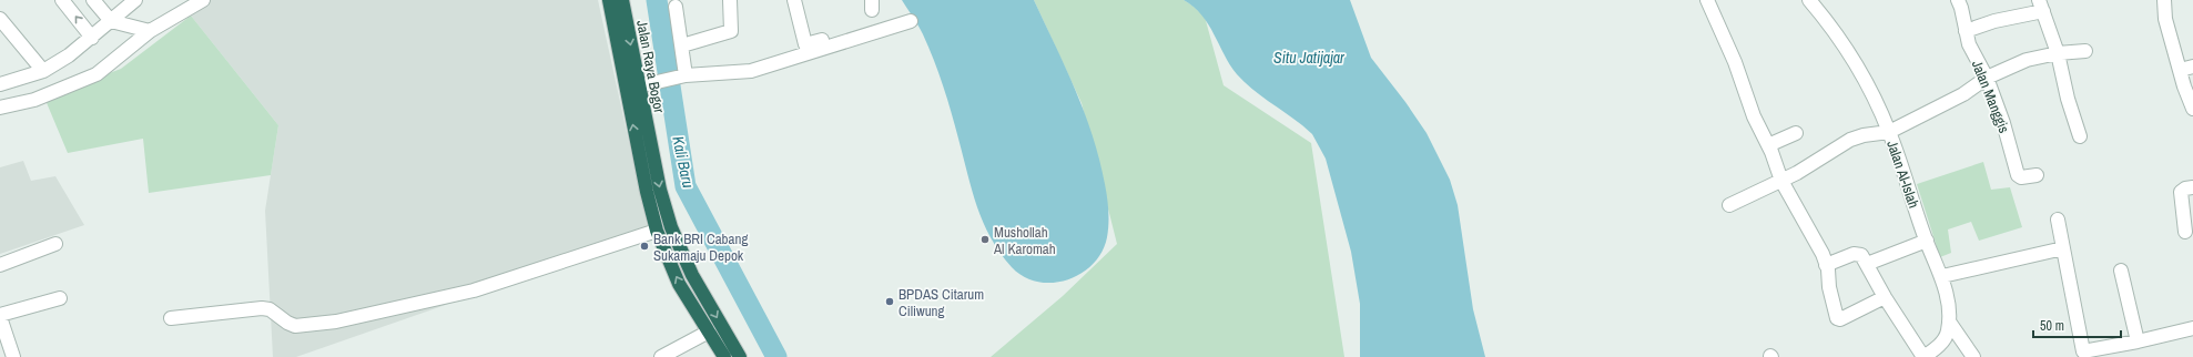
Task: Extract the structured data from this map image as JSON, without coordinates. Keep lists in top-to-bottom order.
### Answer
{
  "streets": {
    "highway": ["Jalan Raya Bogor"],
    "street": ["Jalan Manggis", "Jalan Al-Islah"]
  },
  "water": ["Situ Jatijajar", "Kali Baru"],
  "places": ["Mushollah Al Karomah", "Bank BRI Cabang Sukamaju Depok", "BPDAS Citarum Ciliwung"],
  "scale_bar": "50 m"
}
